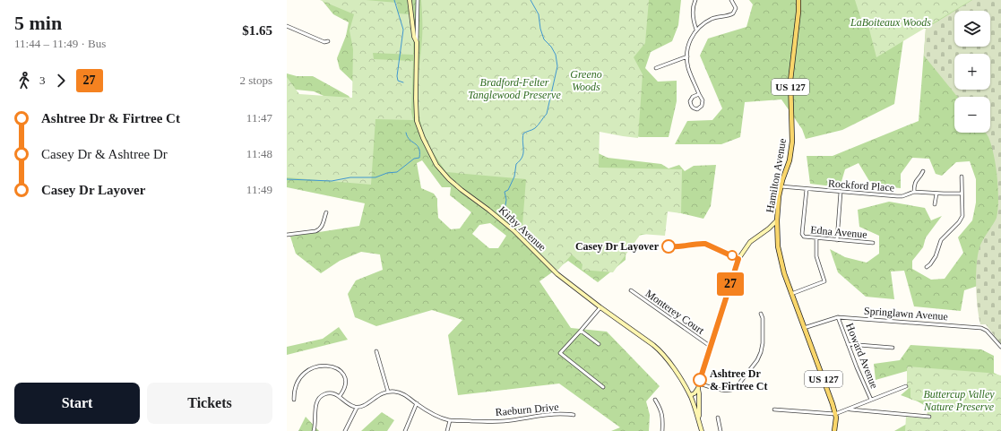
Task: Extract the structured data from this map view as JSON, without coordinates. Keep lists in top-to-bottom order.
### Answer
{
  "streets": {
    "main road": ["US 127", "Hamilton Avenue"],
    "street": [
      "Rockford Place",
      "Kirby Avenue",
      "Edna Avenue",
      "Monterey Court",
      "Springlawn Avenue",
      "Howard Avenue",
      "Raeburn Drive"
    ]
  },
  "crossings": [
    ["Hamilton Avenue", "Rockford Place"],
    ["Hamilton Avenue", "Springlawn Avenue"],
    ["Rockford Place", "Edna Avenue"],
    ["Springlawn Avenue", "Howard Avenue"]
  ],
  "parks": [
    "LaBoiteaux Woods",
    "Greeno Woods",
    "Bradford-Felter Tanglewood Preserve",
    "Buttercup Valley Nature Preserve"
  ],
  "places": ["Casey Dr Layover", "Ashtree Dr & Firtree Ct"],
  "lines": ["bus line 27"],
  "page": {
    "heading": ["5 min", "11:44 – 11:49 · Bus", "$1.65"],
    "on_map": "27",
    "map_buttons": ["+", "−"],
    "legs": ["3", "27", "2 stops"],
    "list": [
      {
        "name": "Ashtree Dr & Firtree Ct",
        "value": "11:47"
      },
      {
        "name": "Casey Dr & Ashtree Dr",
        "value": "11:48"
      },
      {
        "name": "Casey Dr Layover",
        "value": "11:49"
      }
    ],
    "buttons": ["Start", "Tickets"]
  }
}
